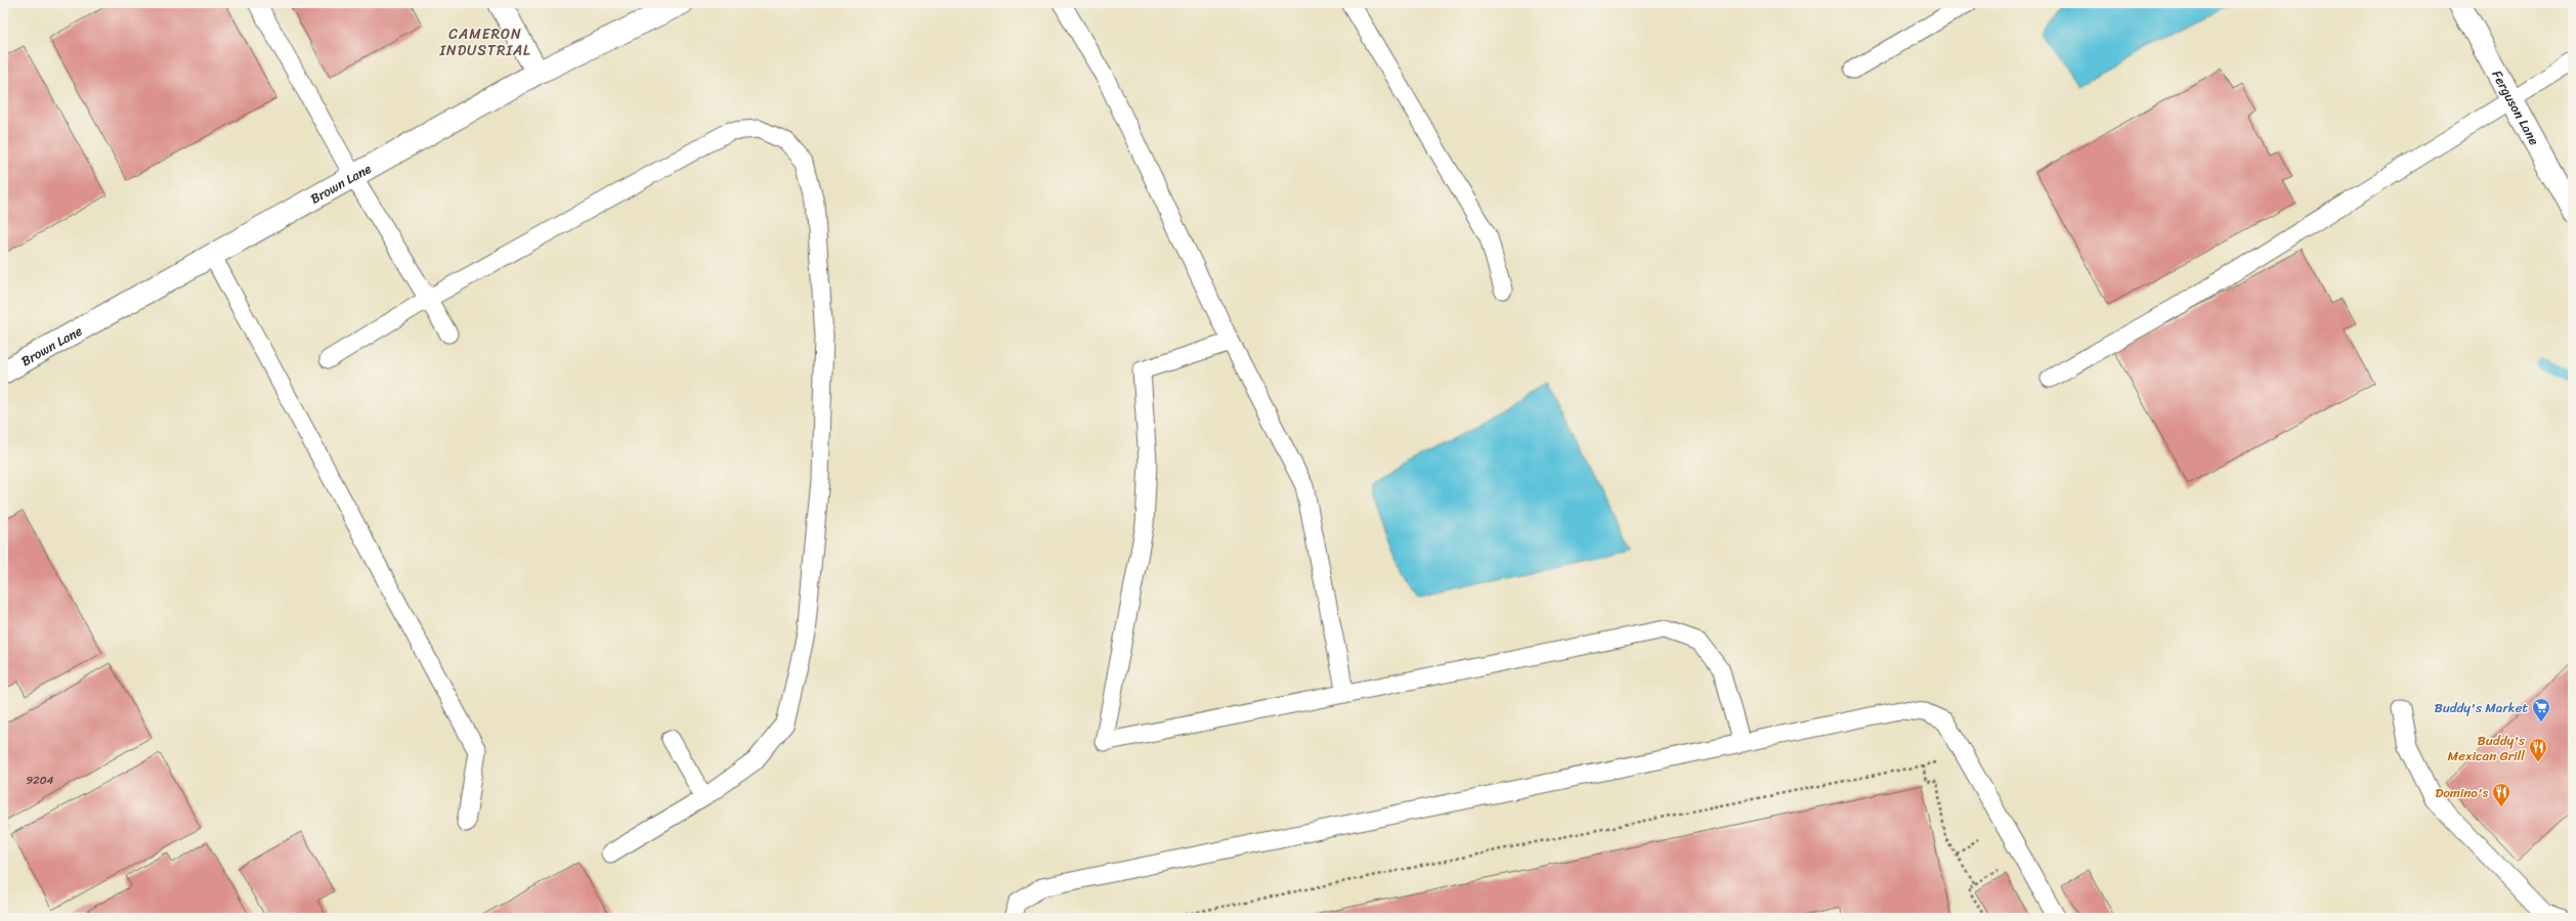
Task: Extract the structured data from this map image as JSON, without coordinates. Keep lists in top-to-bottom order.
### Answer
{
  "streets": {
    "street": ["Ferguson Lane", "Brown Lane"]
  },
  "districts": ["CAMERON INDUSTRIAL"],
  "places": {
    "supermarket": ["Buddy's Market"],
    "restaurant": ["Buddy's Mexican Grill", "Domino's"]
  },
  "house_numbers": ["9204"]
}
